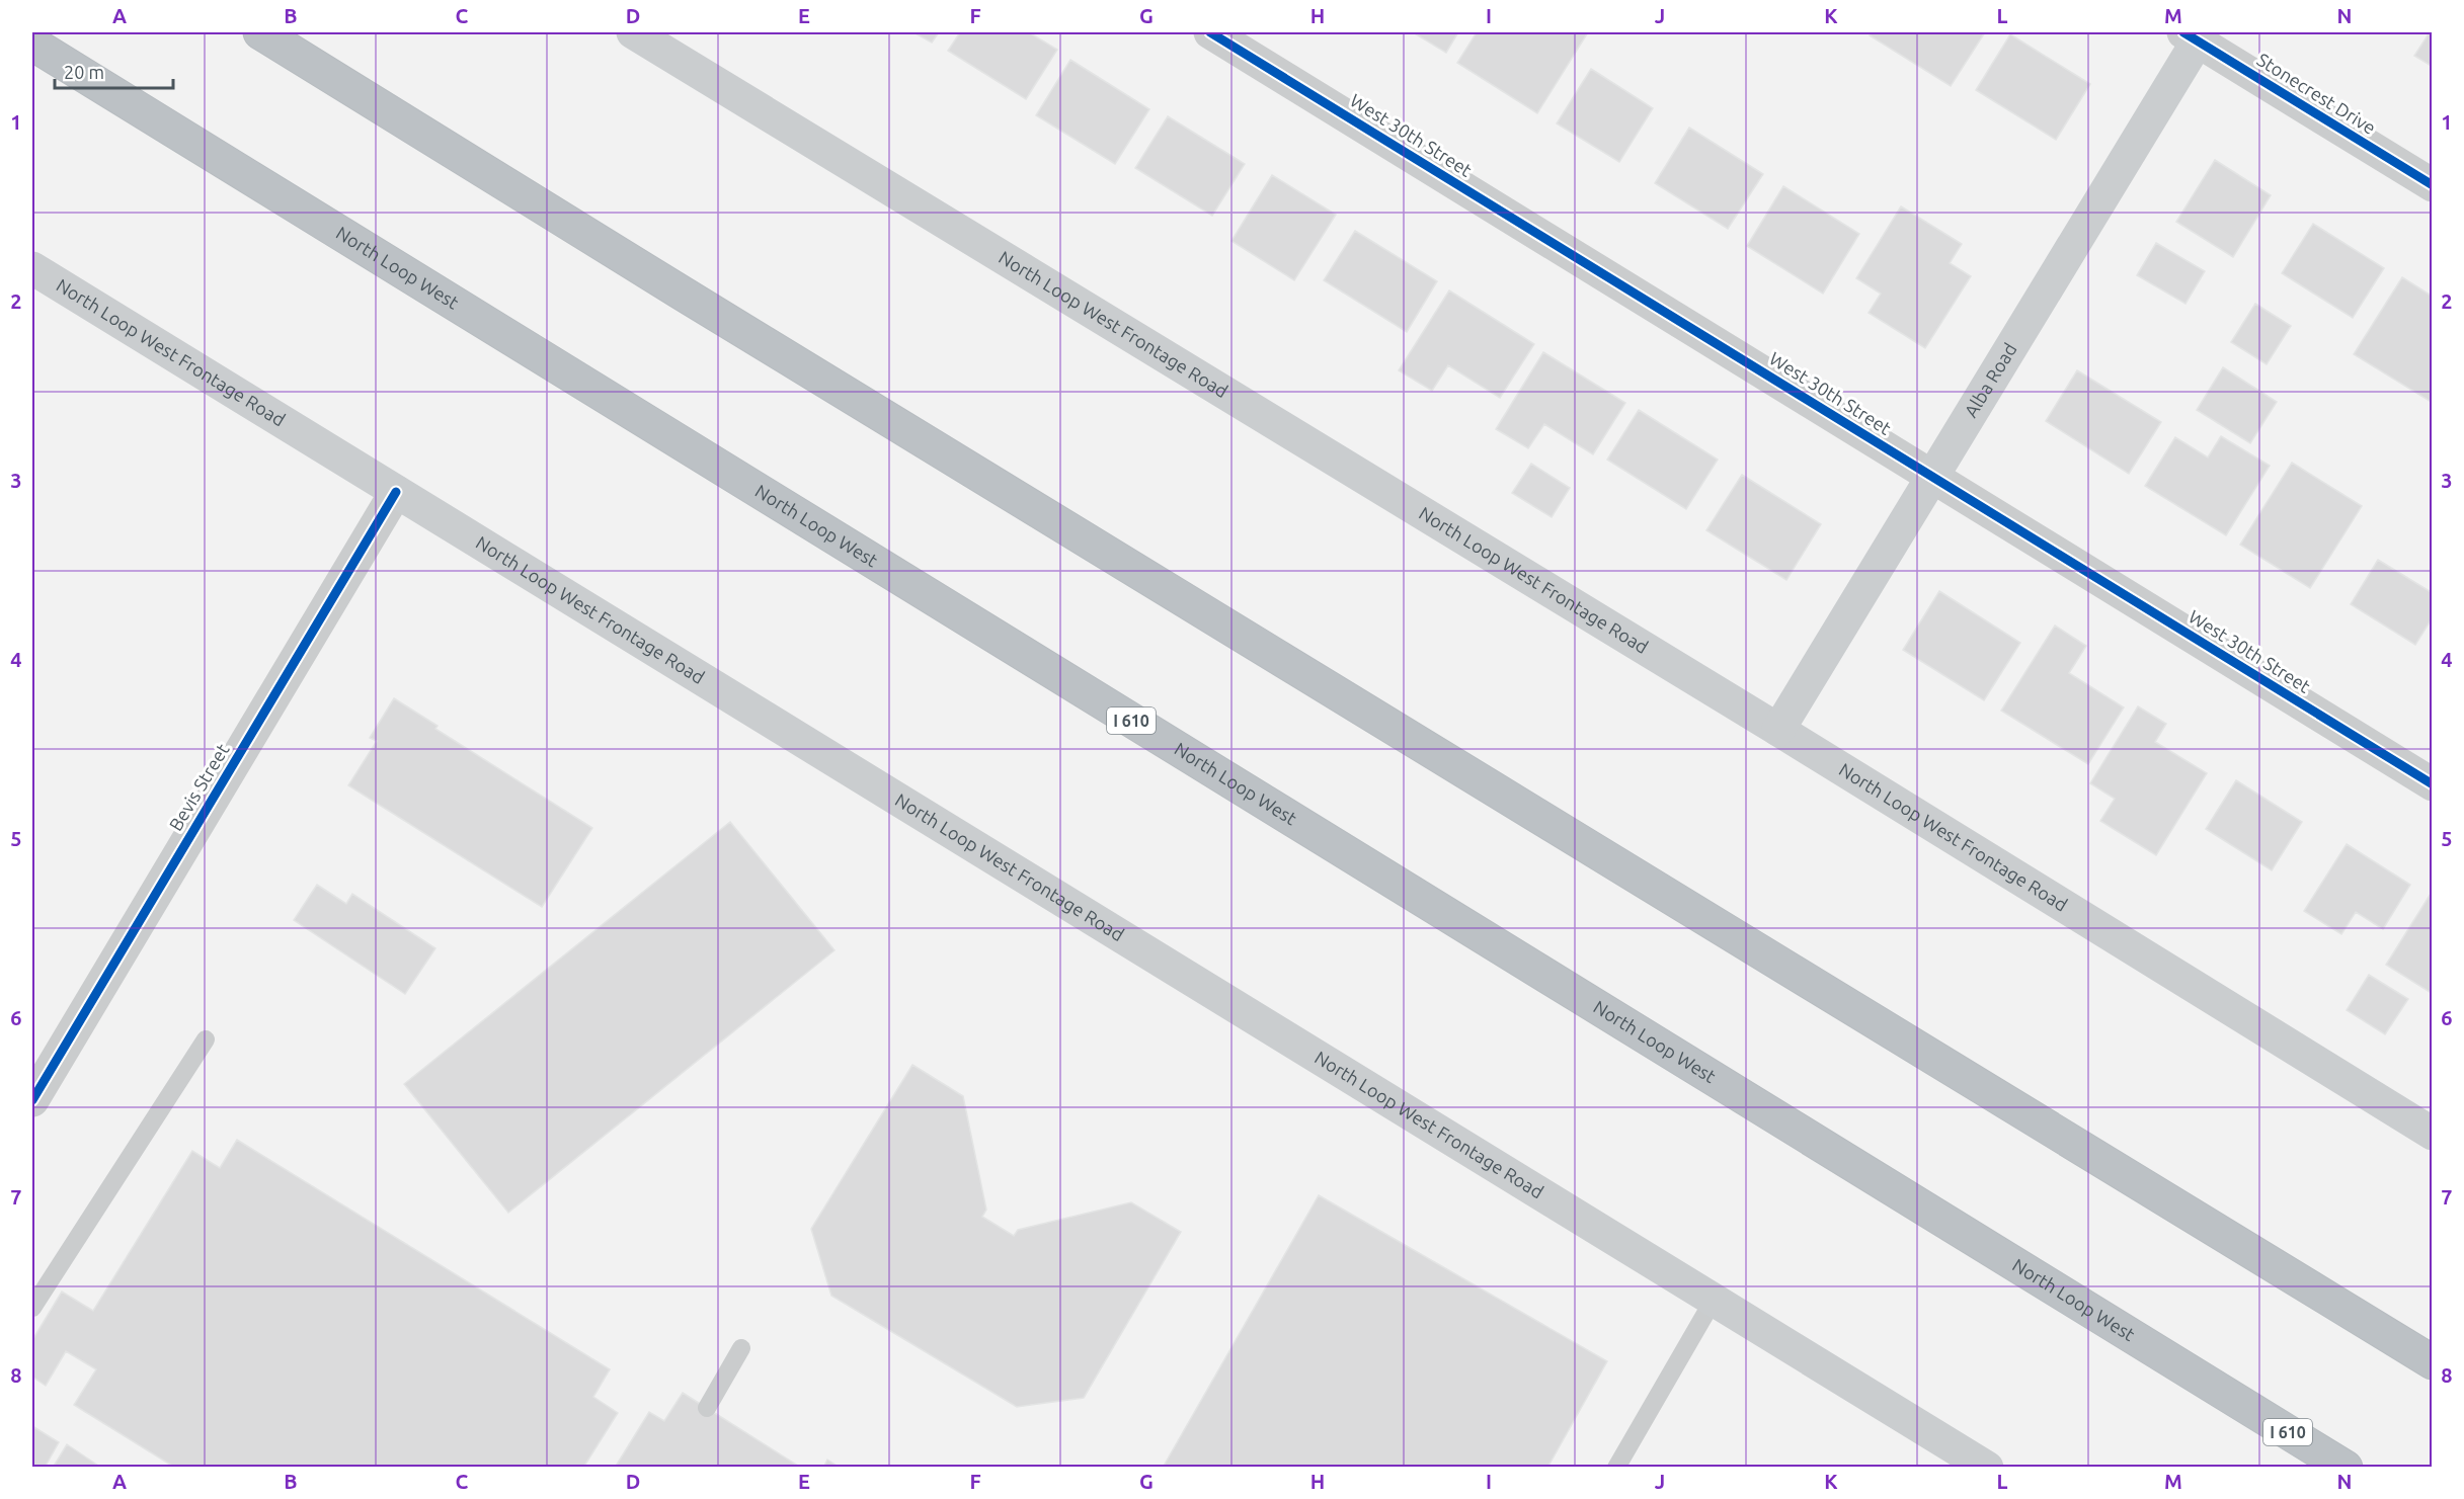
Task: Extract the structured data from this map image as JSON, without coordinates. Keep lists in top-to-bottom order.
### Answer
{
  "streets": {
    "highway": ["North Loop West", "I 610"],
    "main road": ["North Loop West Frontage Road", "Alba Road"],
    "street": ["Stonecrest Drive", "West 30th Street", "Bevis Street"]
  },
  "crossings": [
    ["Stonecrest Drive", "Alba Road"],
    ["West 30th Street", "Alba Road"],
    ["North Loop West Frontage Road", "Alba Road"],
    ["North Loop West Frontage Road", "Bevis Street"]
  ],
  "scale_bar": "20 m",
  "grid": {
    "columns": [
      "A",
      "B",
      "C",
      "D",
      "E",
      "F",
      "G",
      "H",
      "I",
      "J",
      "K",
      "L",
      "M",
      "N"
    ],
    "rows": [
      "1",
      "2",
      "3",
      "4",
      "5",
      "6",
      "7",
      "8"
    ]
  }
}
